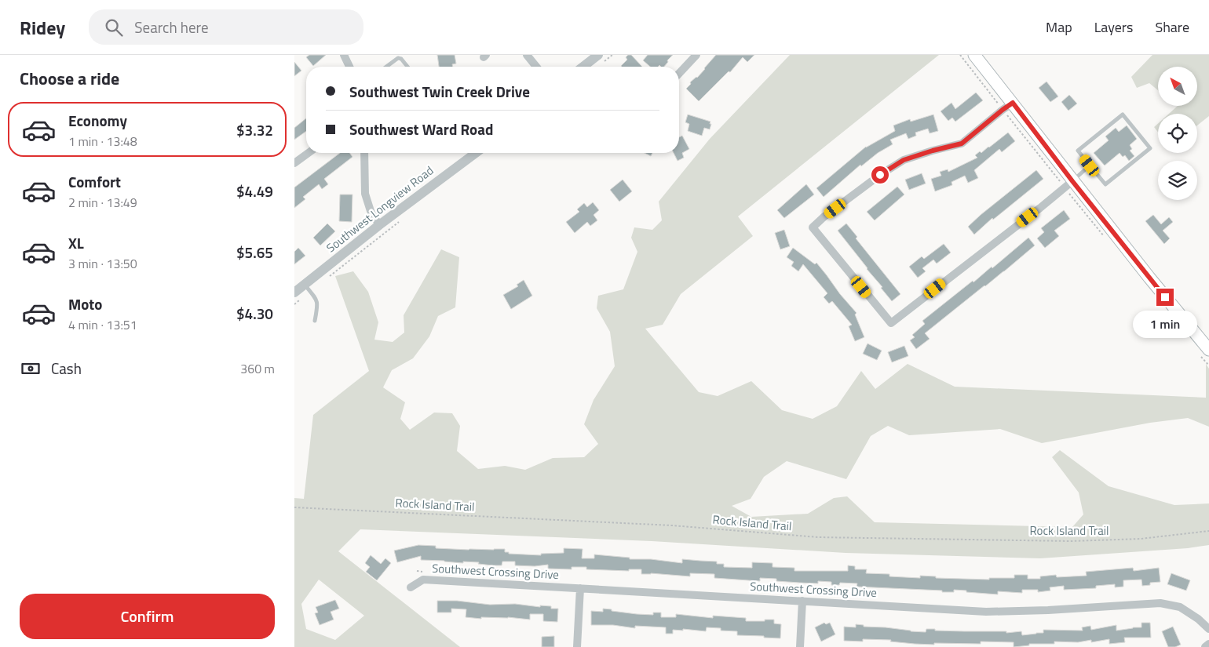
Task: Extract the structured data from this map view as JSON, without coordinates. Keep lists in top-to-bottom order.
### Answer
{
  "streets": {
    "street": ["Southwest Longview Road", "Southwest Crossing Drive"],
    "path": ["Rock Island Trail"]
  },
  "north": "top left",
  "page": {
    "header": "Ridey",
    "search": "Search here",
    "nav": ["Map", "Layers", "Share"],
    "heading": "Choose a ride",
    "banner": ["Southwest Twin Creek Drive", "Southwest Ward Road"],
    "list": [
      {
        "name": "Economy",
        "note": "1 min · 13:48",
        "value": "$3.32"
      },
      {
        "name": "Comfort",
        "note": "2 min · 13:49",
        "value": "$4.49"
      },
      {
        "name": "XL",
        "note": "3 min · 13:50",
        "value": "$5.65"
      },
      {
        "name": "Moto",
        "note": "4 min · 13:51",
        "value": "$4.30"
      }
    ],
    "bubble": "1 min",
    "pay": ["Cash", "360 m"],
    "buttons": "Confirm"
  }
}
